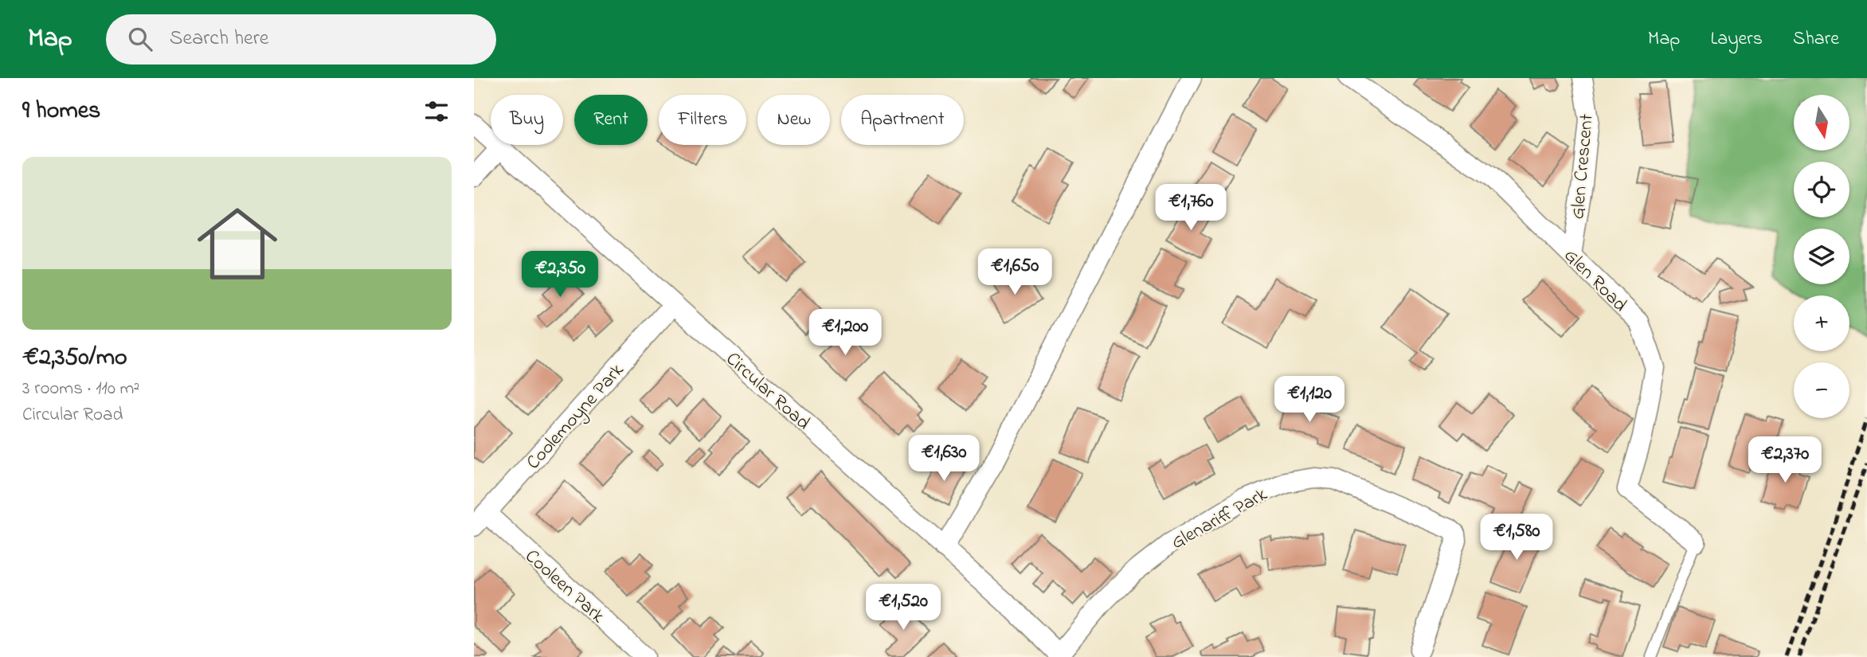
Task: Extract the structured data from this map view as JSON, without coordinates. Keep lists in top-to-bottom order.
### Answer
{
  "streets": {
    "street": [
      "Glen Crescent",
      "Glen Road",
      "Circular Road",
      "Coolemoyne Park",
      "Glenariff Park",
      "Cooleen Park"
    ]
  },
  "crossings": [
    ["Glen Crescent", "Glen Road"],
    ["Circular Road", "Coolemoyne Park"],
    ["Circular Road", "Glenariff Park"],
    ["Coolemoyne Park", "Cooleen Park"]
  ],
  "north": "bottom",
  "page": {
    "header": "Map",
    "search": "Search here",
    "nav": ["Map", "Layers", "Share"],
    "heading": "9 homes",
    "map_buttons": ["+", "−"],
    "chip": [
      "Buy",
      "Rent",
      "Filters",
      "New",
      "Apartment"
    ],
    "list": [
      {
        "name": "€2,350/mo",
        "note": "3 rooms · 110 m² · Circular Road"
      }
    ],
    "price": [
      "€1,760",
      "€1,650",
      "€2,350",
      "€1,200",
      "€1,120",
      "€1,630",
      "€2,370",
      "€1,580",
      "€1,520"
    ]
  }
}
